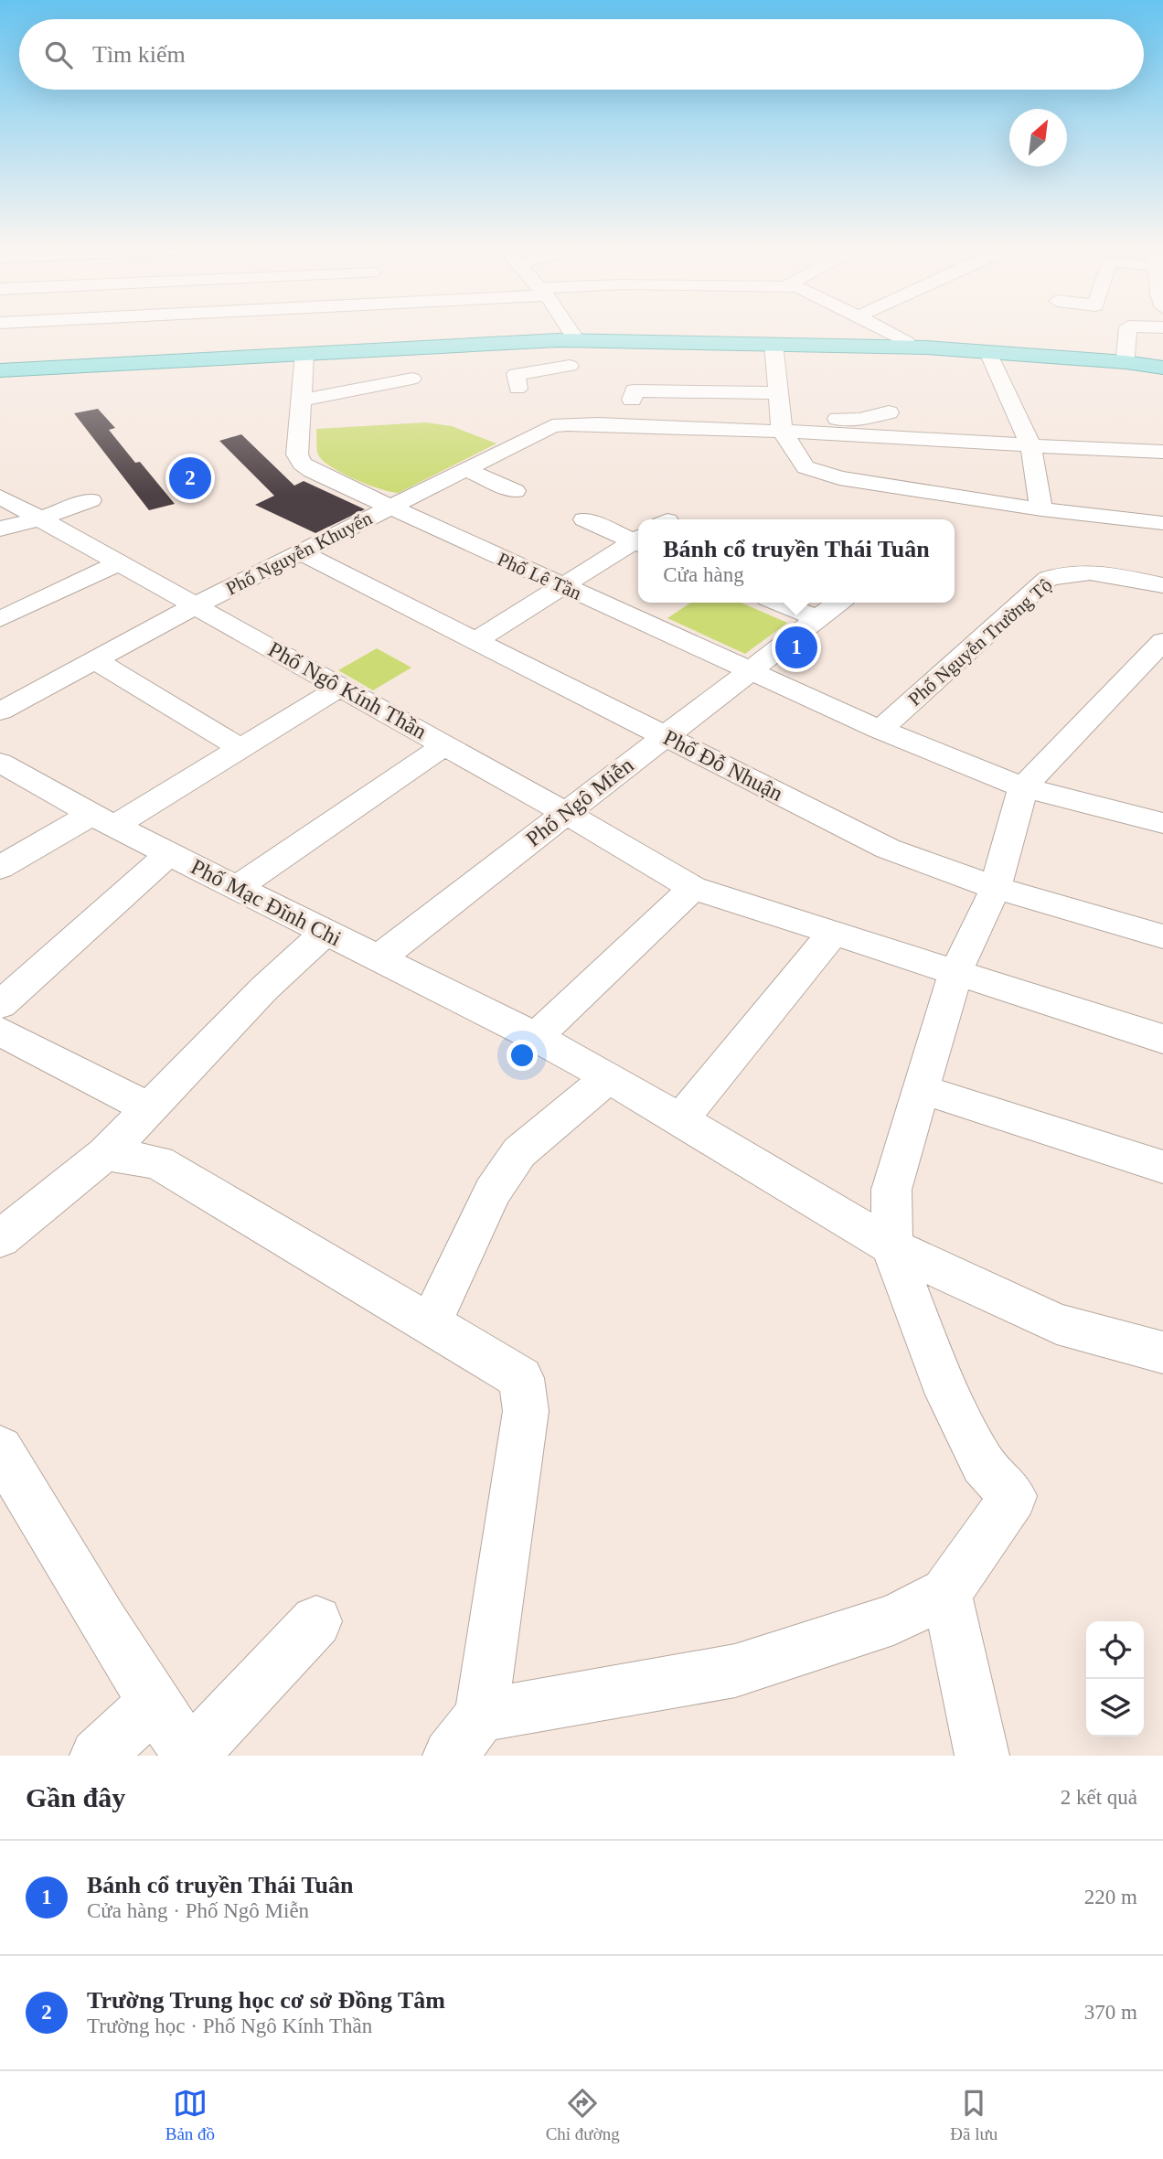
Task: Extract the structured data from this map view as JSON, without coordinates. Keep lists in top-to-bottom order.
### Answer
{
  "streets": {
    "street": [
      "Phố Nguyễn Khuyến",
      "Phố Lê Tần",
      "Phố Nguyễn Trường Tộ",
      "Phố Ngô Kính Thần",
      "Phố Đỗ Nhuận",
      "Phố Ngô Miễn",
      "Phố Mạc Đĩnh Chi"
    ]
  },
  "crossings": [
    ["Phố Nguyễn Khuyến", "Phố Lê Tần"],
    ["Phố Nguyễn Khuyến", "Phố Ngô Kính Thần"],
    ["Phố Nguyễn Khuyến", "Phố Đỗ Nhuận"],
    ["Phố Lê Tần", "Phố Nguyễn Trường Tộ"],
    ["Phố Lê Tần", "Phố Ngô Miễn"],
    ["Phố Ngô Kính Thần", "Phố Ngô Miễn"],
    ["Phố Đỗ Nhuận", "Phố Ngô Miễn"],
    ["Phố Ngô Miễn", "Phố Mạc Đĩnh Chi"]
  ],
  "north": "top right",
  "page": {
    "search": "Tìm kiếm",
    "pins": ["2", "1"],
    "popup": ["Bánh cổ truyền Thái Tuân", "Cửa hàng"],
    "heading": ["Gần đây", "2 kết quả"],
    "list": [
      {
        "mark": "1",
        "name": "Bánh cổ truyền Thái Tuân",
        "note": "Cửa hàng · Phố Ngô Miễn",
        "value": "220 m"
      },
      {
        "mark": "2",
        "name": "Trường Trung học cơ sở Đồng Tâm",
        "note": "Trường học · Phố Ngô Kính Thần",
        "value": "370 m"
      }
    ],
    "nav": ["Bản đồ", "Chỉ đường", "Đã lưu"]
  }
}
